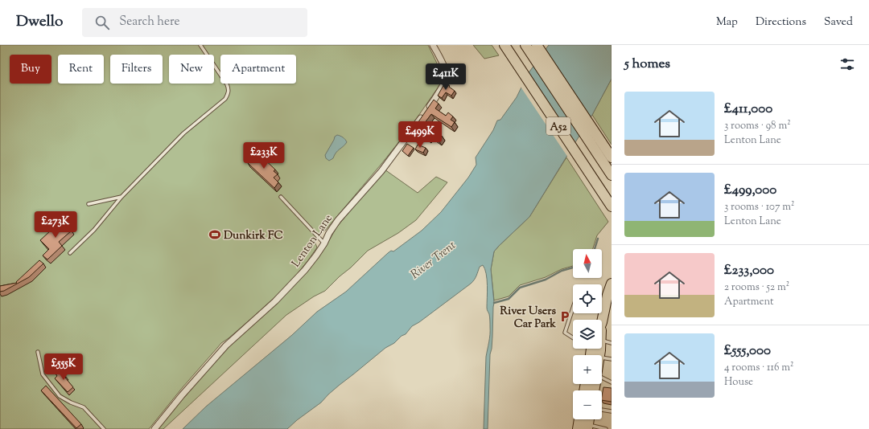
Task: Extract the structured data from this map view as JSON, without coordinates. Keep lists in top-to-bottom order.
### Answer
{
  "streets": {
    "main road": ["A52"],
    "street": ["Lenton Lane"]
  },
  "water": ["River Trent"],
  "places": {
    "sports": ["Dunkirk FC"],
    "parking": ["River Users Car Park"]
  },
  "north": "top",
  "page": {
    "header": "Dwello",
    "search": "Search here",
    "nav": ["Map", "Directions", "Saved"],
    "heading": "5 homes",
    "chip": [
      "Buy",
      "Rent",
      "Filters",
      "New",
      "Apartment"
    ],
    "price": [
      "£411K",
      "£499K",
      "£233K",
      "£273K",
      "£555K"
    ],
    "list": [
      {
        "name": "£411,000",
        "note": "3 rooms · 98 m² · Lenton Lane"
      },
      {
        "name": "£499,000",
        "note": "3 rooms · 107 m² · Lenton Lane"
      },
      {
        "name": "£233,000",
        "note": "2 rooms · 52 m² · Apartment"
      },
      {
        "name": "£555,000",
        "note": "4 rooms · 116 m² · House"
      }
    ],
    "map_buttons": ["+", "−"]
  }
}
